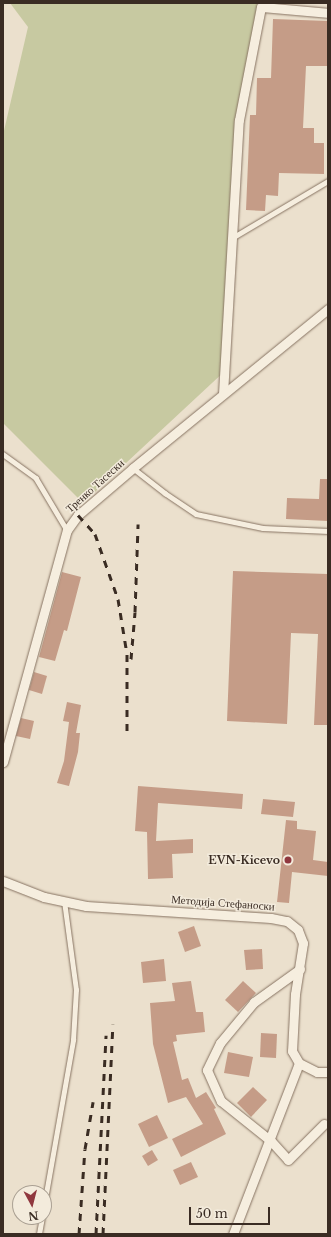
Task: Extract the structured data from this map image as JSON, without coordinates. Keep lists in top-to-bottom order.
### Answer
{
  "streets": {
    "street": ["Тренко Тасески", "Методија Стефаноски"]
  },
  "places": ["EVN-Kicevo"],
  "scale_bar": "50 m",
  "north": "bottom"
}
